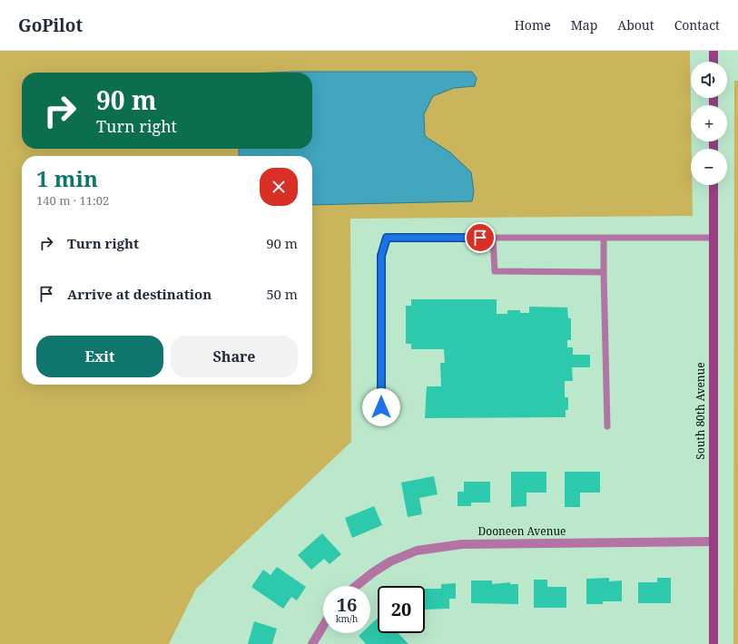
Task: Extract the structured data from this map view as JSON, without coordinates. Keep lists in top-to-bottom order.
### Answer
{
  "streets": {
    "street": ["South 80th Avenue", "Dooneen Avenue"]
  },
  "crossings": [
    ["South 80th Avenue", "Dooneen Avenue"]
  ],
  "page": {
    "header": "GoPilot",
    "nav": [
      "Home",
      "Map",
      "About",
      "Contact"
    ],
    "map_buttons": ["+", "−"],
    "turn": ["90 m", "Turn right"],
    "heading": ["1 min", "140 m · 11:02"],
    "list": [
      {
        "name": "Turn right",
        "value": "90 m"
      },
      {
        "name": "Arrive at destination",
        "value": "50 m"
      }
    ],
    "buttons": ["Exit", "Share"],
    "speed": "16 km/h",
    "limit": "20"
  }
}
